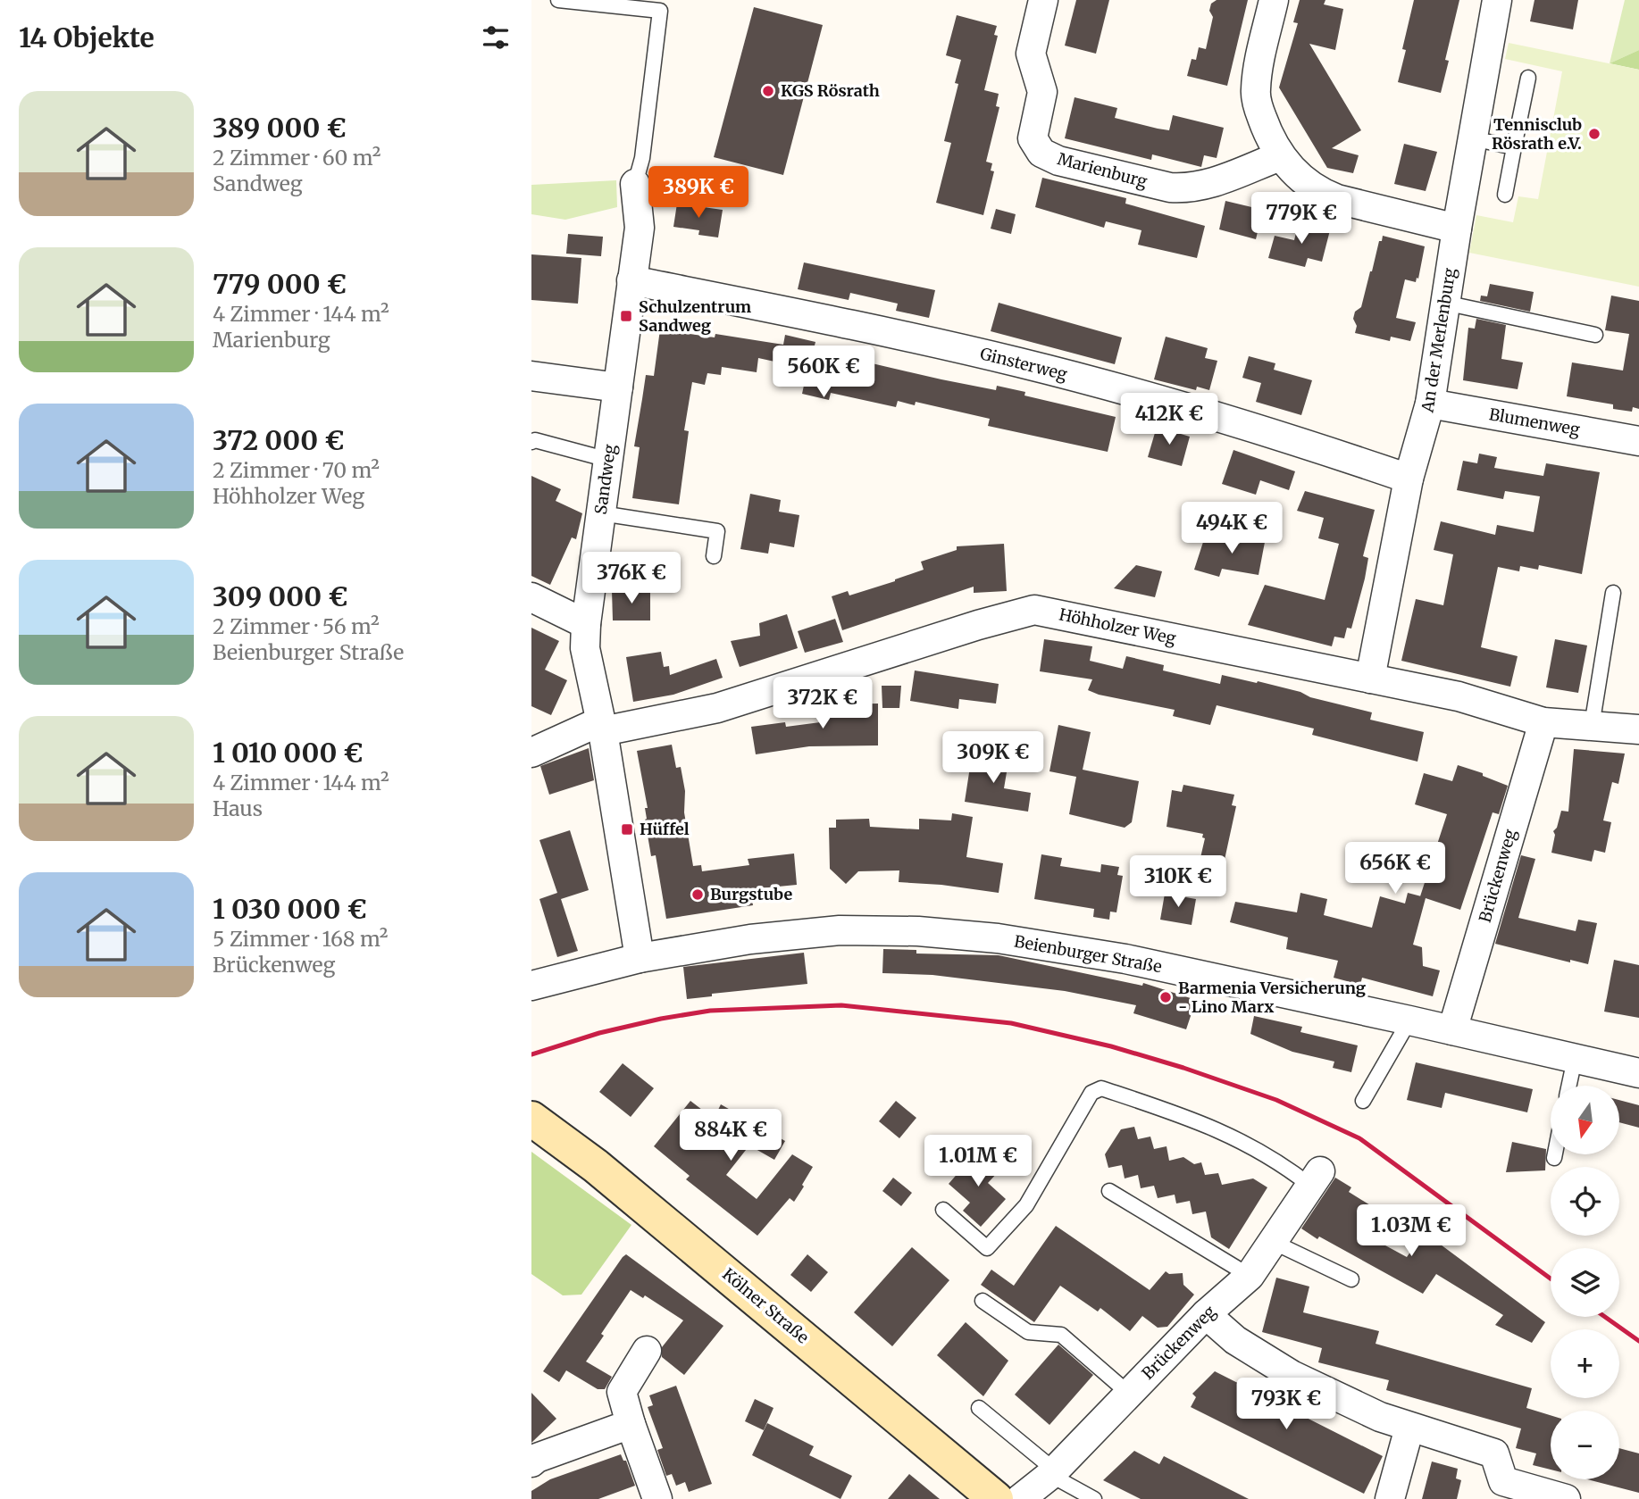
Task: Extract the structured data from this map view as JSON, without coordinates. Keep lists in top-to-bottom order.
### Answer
{
  "streets": {
    "main road": ["Kölner Straße"],
    "street": [
      "Marienburg",
      "An der Merlenburg",
      "Ginsterweg",
      "Blumenweg",
      "Sandweg",
      "Höhholzer Weg",
      "Brückenweg",
      "Beienburger Straße"
    ]
  },
  "crossings": [
    ["An der Merlenburg", "Ginsterweg"],
    ["An der Merlenburg", "Blumenweg"],
    ["An der Merlenburg", "Höhholzer Weg"],
    ["Ginsterweg", "Sandweg"],
    ["Sandweg", "Höhholzer Weg"],
    ["Sandweg", "Beienburger Straße"],
    ["Höhholzer Weg", "Brückenweg"],
    ["Brückenweg", "Beienburger Straße"]
  ],
  "places": {
    "other": [
      "KGS Rösrath",
      "Tennisclub Rösrath e.V.",
      "Burgstube",
      "Barmenia Versicherung - Lino Marx"
    ],
    "transit": ["Schulzentrum Sandweg", "Hüffel"]
  },
  "north": "bottom",
  "page": {
    "heading": "14 Objekte",
    "list": [
      {
        "name": "389 000 €",
        "note": "2 Zimmer · 60 m² · Sandweg"
      },
      {
        "name": "779 000 €",
        "note": "4 Zimmer · 144 m² · Marienburg"
      },
      {
        "name": "372 000 €",
        "note": "2 Zimmer · 70 m² · Höhholzer Weg"
      },
      {
        "name": "309 000 €",
        "note": "2 Zimmer · 56 m² · Beienburger Straße"
      },
      {
        "name": "1 010 000 €",
        "note": "4 Zimmer · 144 m² · Haus"
      },
      {
        "name": "1 030 000 €",
        "note": "5 Zimmer · 168 m² · Brückenweg"
      }
    ],
    "price": [
      "389K €",
      "779K €",
      "560K €",
      "412K €",
      "494K €",
      "376K €",
      "372K €",
      "309K €",
      "656K €",
      "310K €",
      "884K €",
      "1.01M €",
      "1.03M €",
      "793K €"
    ],
    "map_buttons": ["+", "−"]
  }
}
